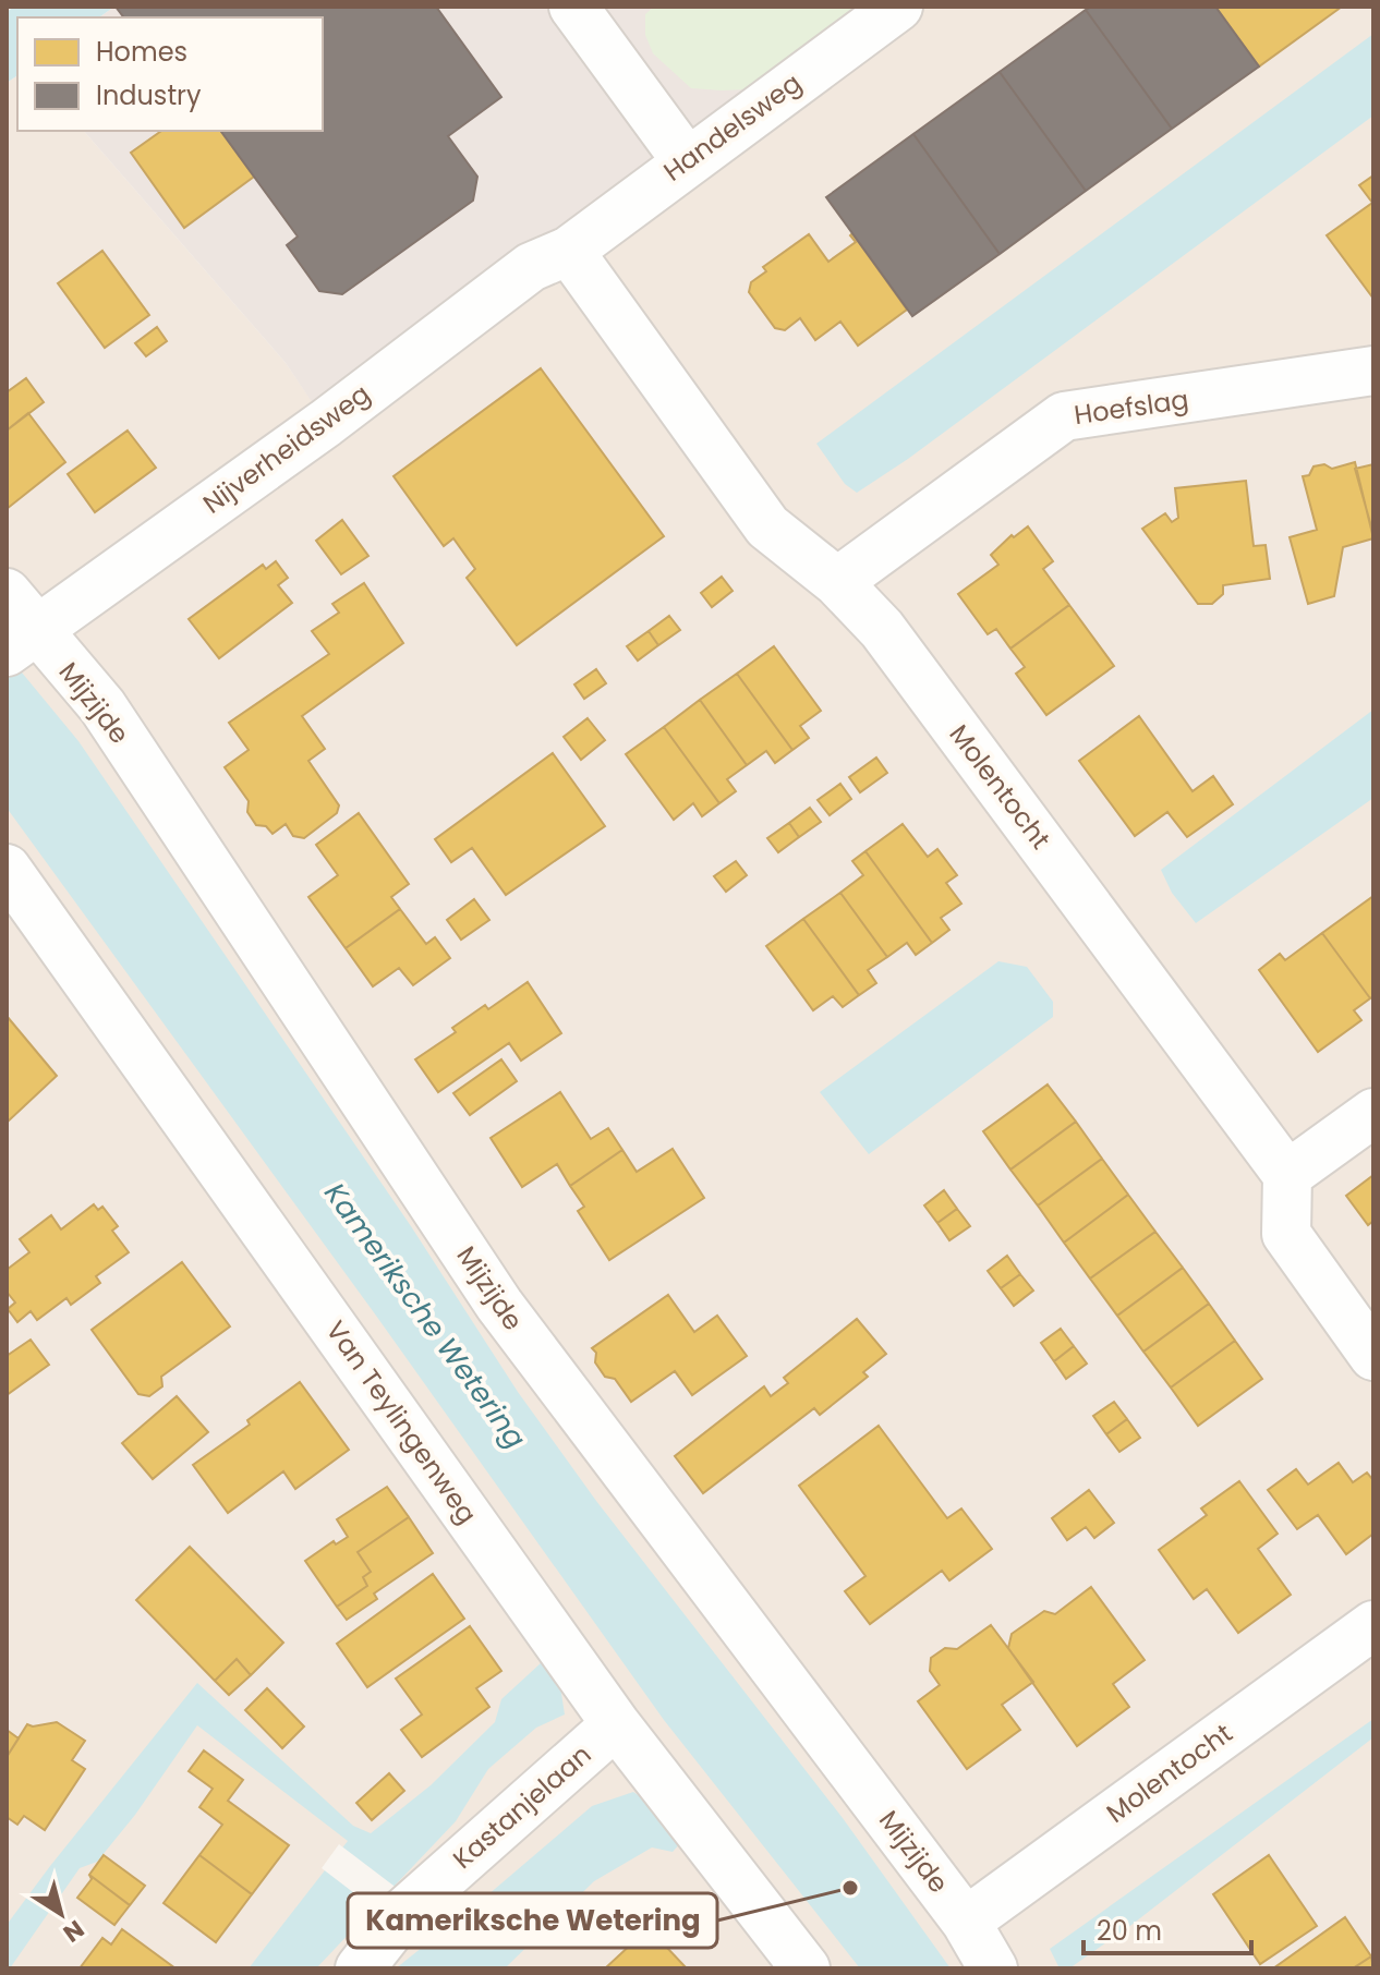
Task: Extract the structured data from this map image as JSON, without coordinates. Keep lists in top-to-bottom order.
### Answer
{
  "streets": {
    "street": [
      "Handelsweg",
      "Hoefslag",
      "Nijverheidsweg",
      "Mijzijde",
      "Molentocht",
      "Van Teylingenweg",
      "Kastanjelaan"
    ]
  },
  "crossings": [
    ["Handelsweg", "Nijverheidsweg"],
    ["Handelsweg", "Molentocht"],
    ["Hoefslag", "Molentocht"],
    ["Nijverheidsweg", "Mijzijde"],
    ["Nijverheidsweg", "Molentocht"],
    ["Mijzijde", "Molentocht"],
    ["Van Teylingenweg", "Kastanjelaan"]
  ],
  "water": ["Kameriksche Wetering"],
  "places": ["Kameriksche Wetering"],
  "legend": ["Homes", "Industry"],
  "scale_bar": "20 m",
  "north": "bottom right"
}
